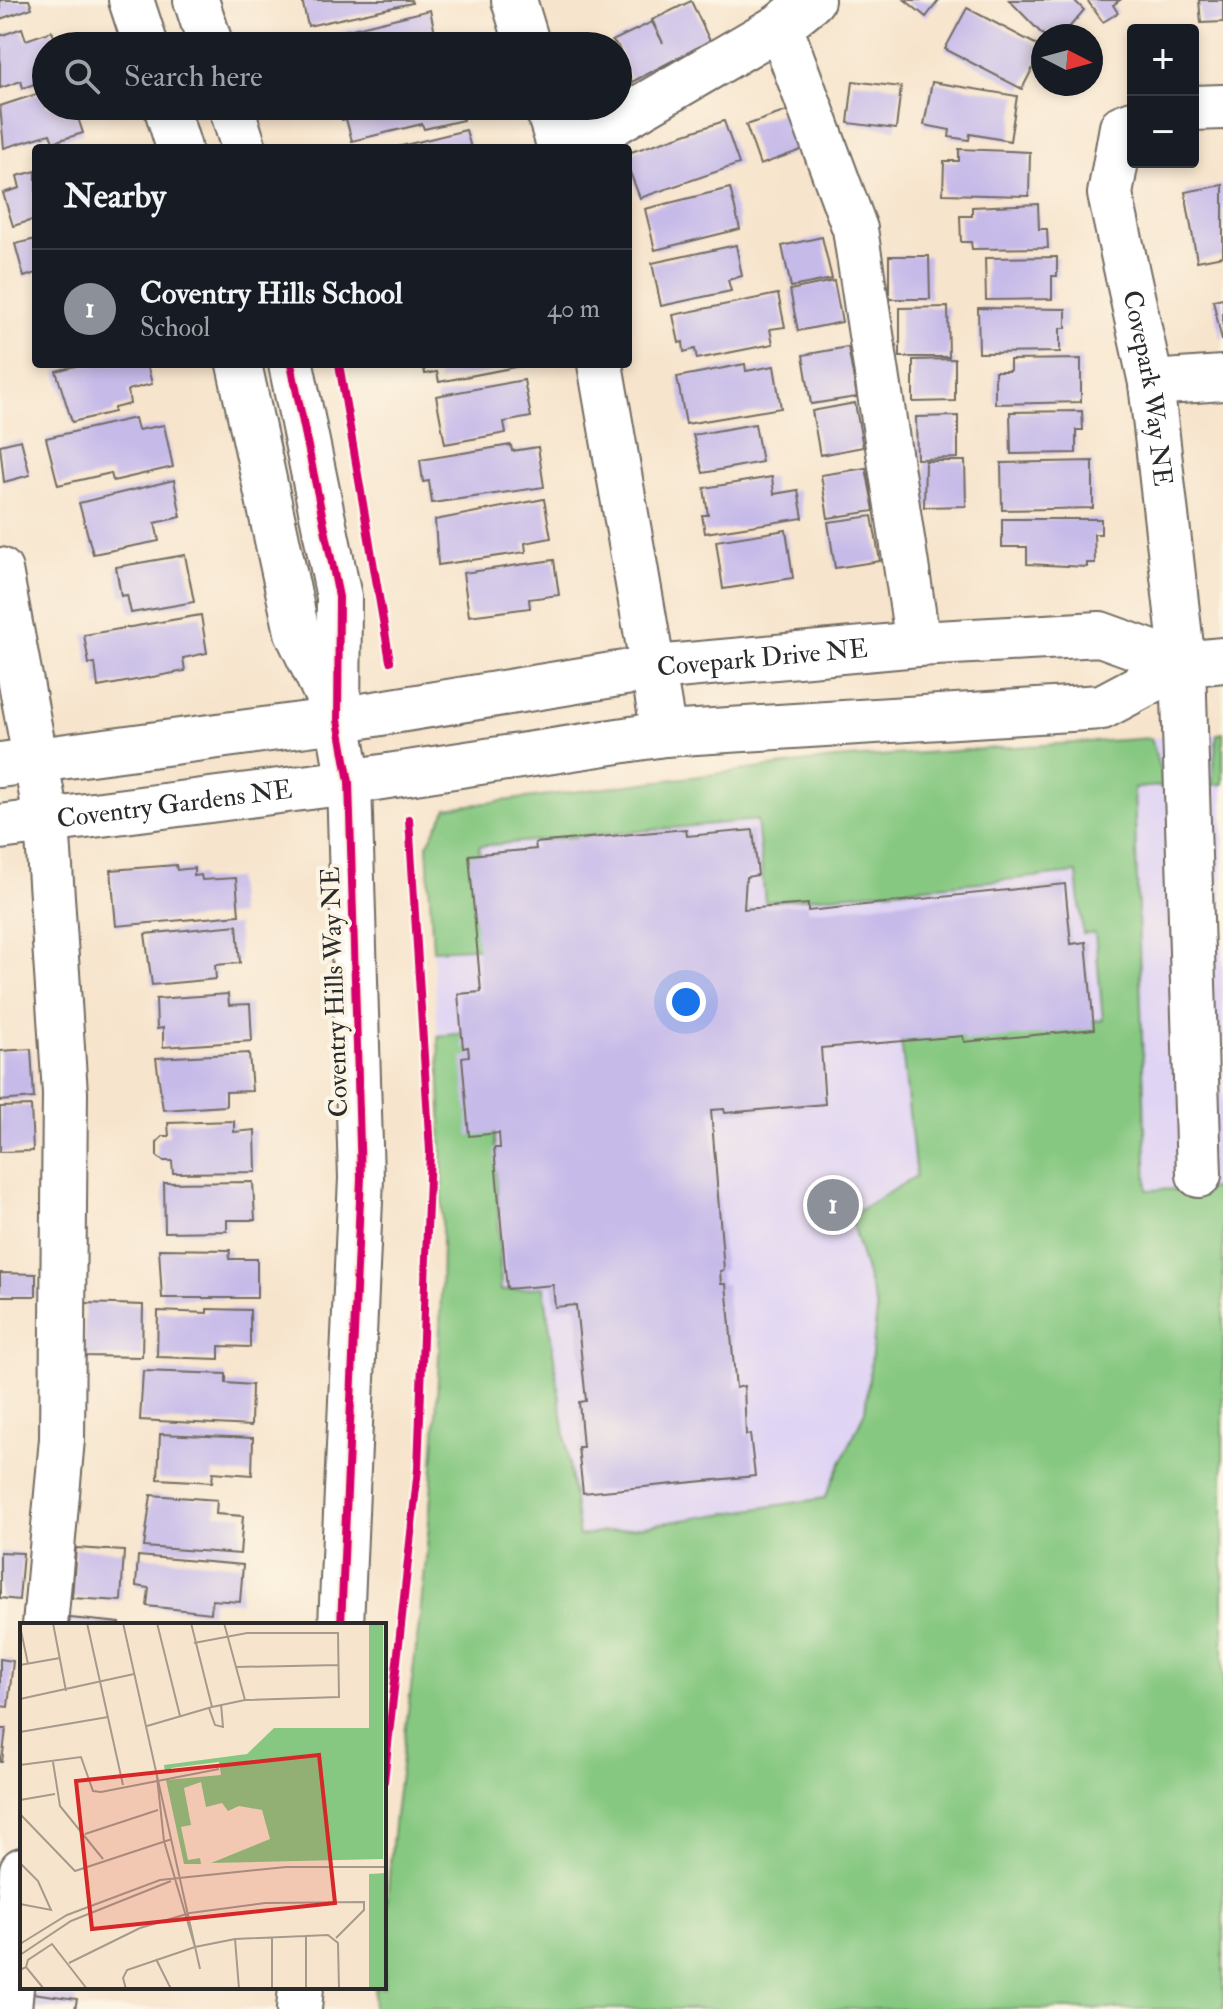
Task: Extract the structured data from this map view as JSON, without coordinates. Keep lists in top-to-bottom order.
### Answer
{
  "streets": {
    "street": [
      "Covepark Way NE",
      "Covepark Drive NE",
      "Coventry Gardens NE",
      "Coventry Hills Way NE"
    ]
  },
  "crossings": [
    ["Covepark Way NE", "Covepark Drive NE"],
    ["Covepark Drive NE", "Coventry Hills Way NE"],
    ["Coventry Gardens NE", "Coventry Hills Way NE"]
  ],
  "north": "right",
  "page": {
    "map_buttons": ["+", "−"],
    "search": "Search here",
    "heading": "Nearby",
    "list": [
      {
        "mark": "1",
        "name": "Coventry Hills School",
        "note": "School",
        "value": "40 m"
      }
    ],
    "pins": "1"
  }
}
